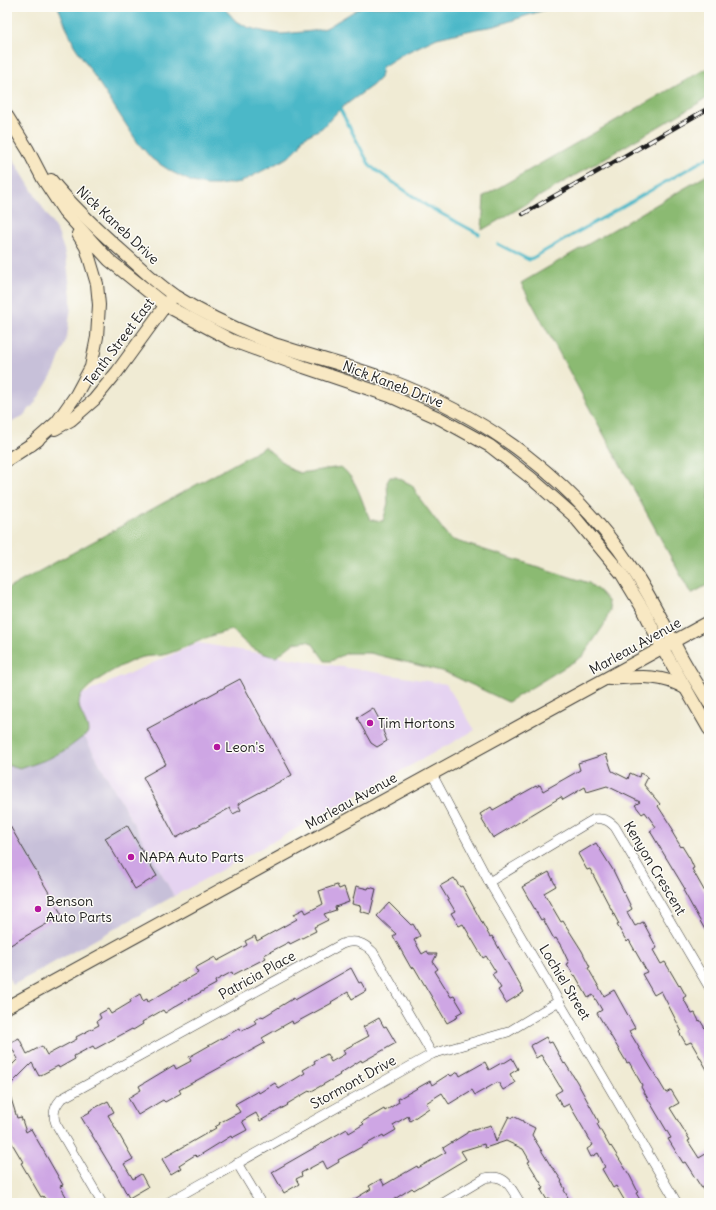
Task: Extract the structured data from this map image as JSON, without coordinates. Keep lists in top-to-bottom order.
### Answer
{
  "streets": {
    "street": [
      "Nick Kaneb Drive",
      "Tenth Street East",
      "Marleau Avenue",
      "Kenyon Crescent",
      "Patricia Place",
      "Lochiel Street",
      "Stormont Drive"
    ]
  },
  "crossings": [
    ["Nick Kaneb Drive", "Tenth Street East"],
    ["Nick Kaneb Drive", "Marleau Avenue"],
    ["Marleau Avenue", "Lochiel Street"],
    ["Kenyon Crescent", "Lochiel Street"],
    ["Patricia Place", "Stormont Drive"],
    ["Lochiel Street", "Stormont Drive"]
  ],
  "places": [
    "Tim Hortons",
    "Leon's",
    "NAPA Auto Parts",
    "Benson Auto Parts"
  ]
}
